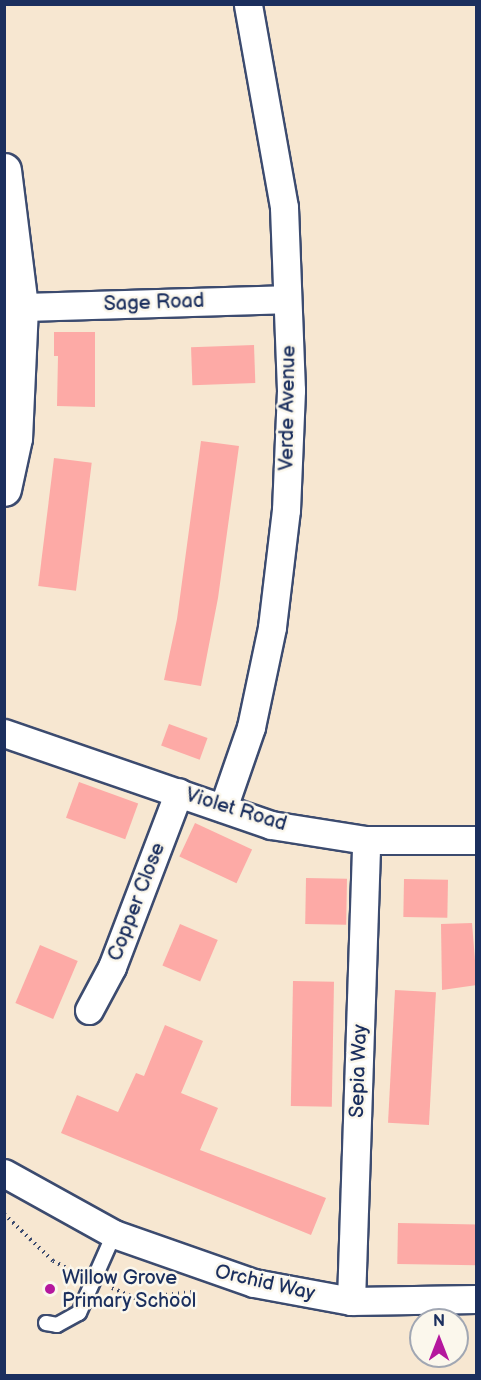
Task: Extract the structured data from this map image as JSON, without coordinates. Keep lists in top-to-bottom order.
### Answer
{
  "streets": {
    "street": [
      "Sage Road",
      "Verde Avenue",
      "Violet Road",
      "Copper Close",
      "Sepia Way",
      "Orchid Way"
    ]
  },
  "crossings": [
    ["Sage Road", "Verde Avenue"],
    ["Verde Avenue", "Violet Road"],
    ["Violet Road", "Copper Close"],
    ["Violet Road", "Sepia Way"],
    ["Sepia Way", "Orchid Way"]
  ],
  "places": ["Willow Grove Primary School"],
  "north": "top"
}
